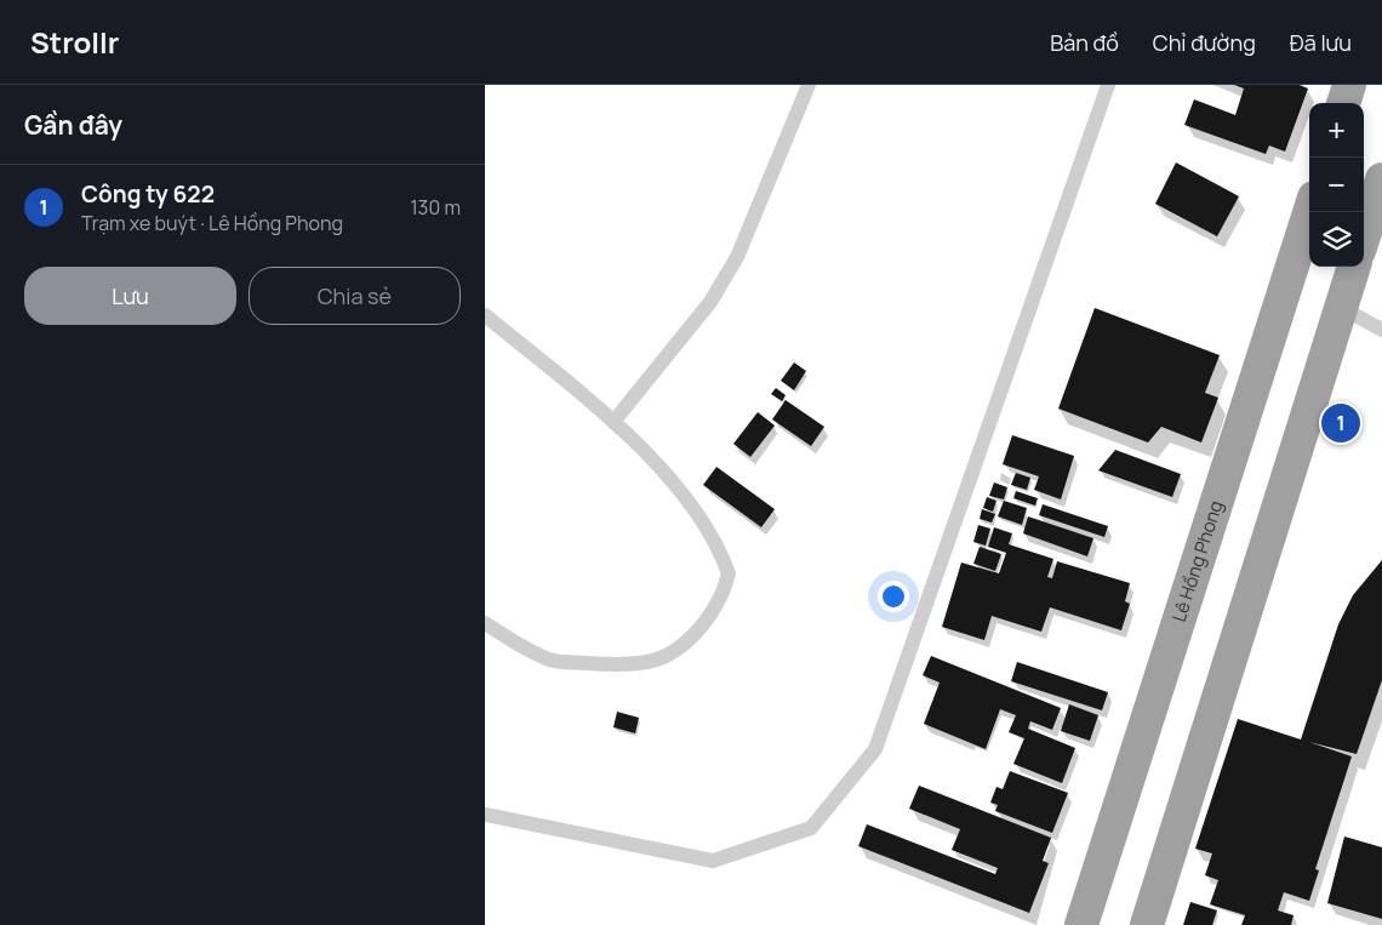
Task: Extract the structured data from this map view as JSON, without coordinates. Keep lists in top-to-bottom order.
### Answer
{
  "streets": {
    "highway": ["Lê Hồng Phong"]
  },
  "page": {
    "header": "Strollr",
    "nav": ["Bản đồ", "Chỉ đường", "Đã lưu"],
    "heading": "Gần đây",
    "map_buttons": ["+", "−"],
    "list": [
      {
        "mark": "1",
        "name": "Công ty 622",
        "note": "Trạm xe buýt · Lê Hồng Phong",
        "value": "130 m"
      }
    ],
    "buttons": ["Lưu", "Chia sẻ"],
    "pins": "1"
  }
}
